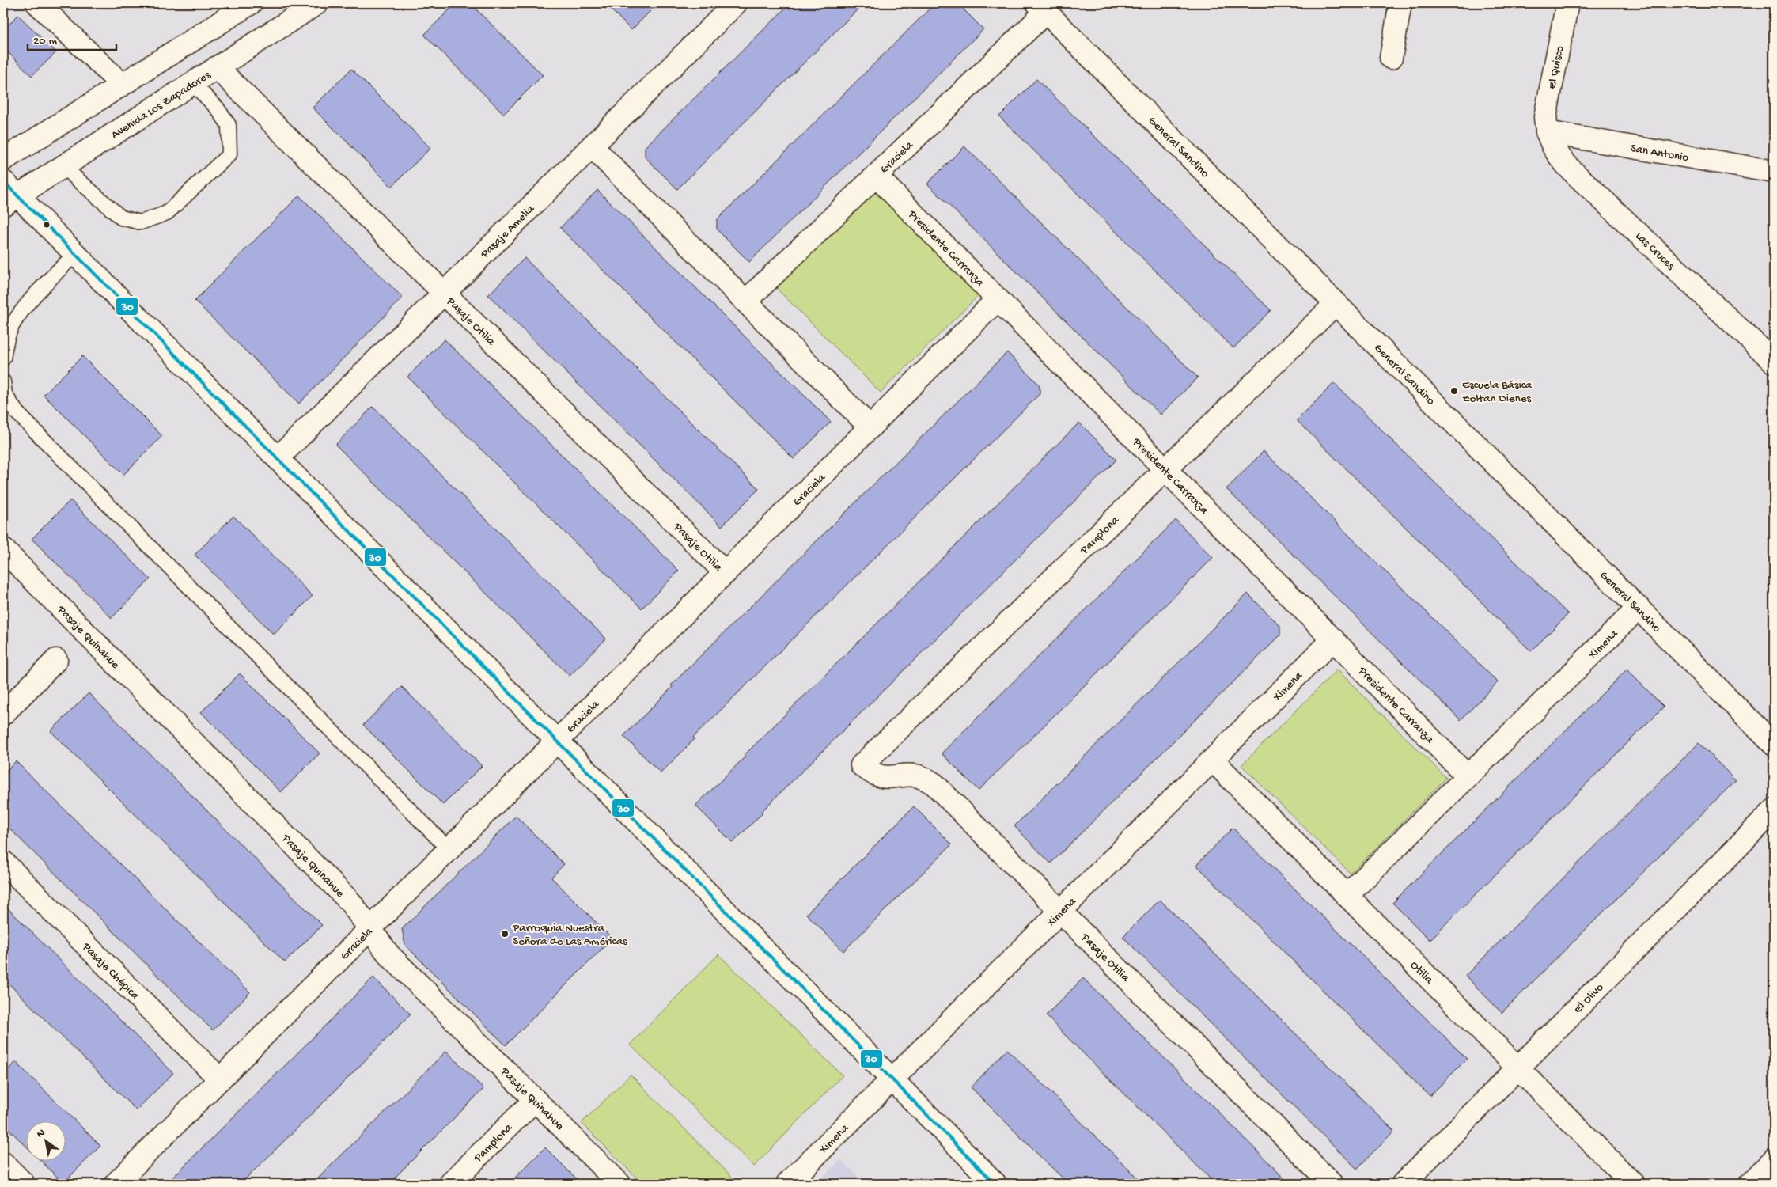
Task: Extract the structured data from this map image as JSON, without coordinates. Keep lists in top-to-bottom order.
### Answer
{
  "streets": {
    "street": [
      "El Quisco",
      "Avenida Los Zapadores",
      "General Sandino",
      "San Antonio",
      "Graciela",
      "Pasaje Amelia",
      "Presidente Carranza",
      "Las Cruces",
      "Pasaje Otilia",
      "Pamplona",
      "Pasaje Quinahue",
      "Ximena",
      "Pasaje Chépica",
      "Otilia",
      "El Olivo"
    ]
  },
  "crossings": [
    ["El Quisco", "San Antonio"],
    ["El Quisco", "Las Cruces"],
    ["Avenida Los Zapadores", "Pasaje Otilia"],
    ["General Sandino", "Graciela"],
    ["General Sandino", "Pamplona"],
    ["General Sandino", "Ximena"],
    ["San Antonio", "Las Cruces"],
    ["Graciela", "Presidente Carranza"],
    ["Graciela", "Pasaje Otilia"],
    ["Graciela", "Pasaje Quinahue"],
    ["Graciela", "Pasaje Chépica"],
    ["Pasaje Amelia", "Pasaje Otilia"],
    ["Presidente Carranza", "Pamplona"],
    ["Presidente Carranza", "Ximena"],
    ["Pasaje Otilia", "Pamplona"],
    ["Pasaje Otilia", "Ximena"],
    ["Pamplona", "Pasaje Quinahue"],
    ["Ximena", "Otilia"],
    ["Otilia", "El Olivo"]
  ],
  "places": ["Escuela Básica Zoltan Dienes", "Parroquia Nuestra Señora de Las Américas"],
  "lines": ["transit line 30"],
  "scale_bar": "20 m",
  "north": "top left"
}
